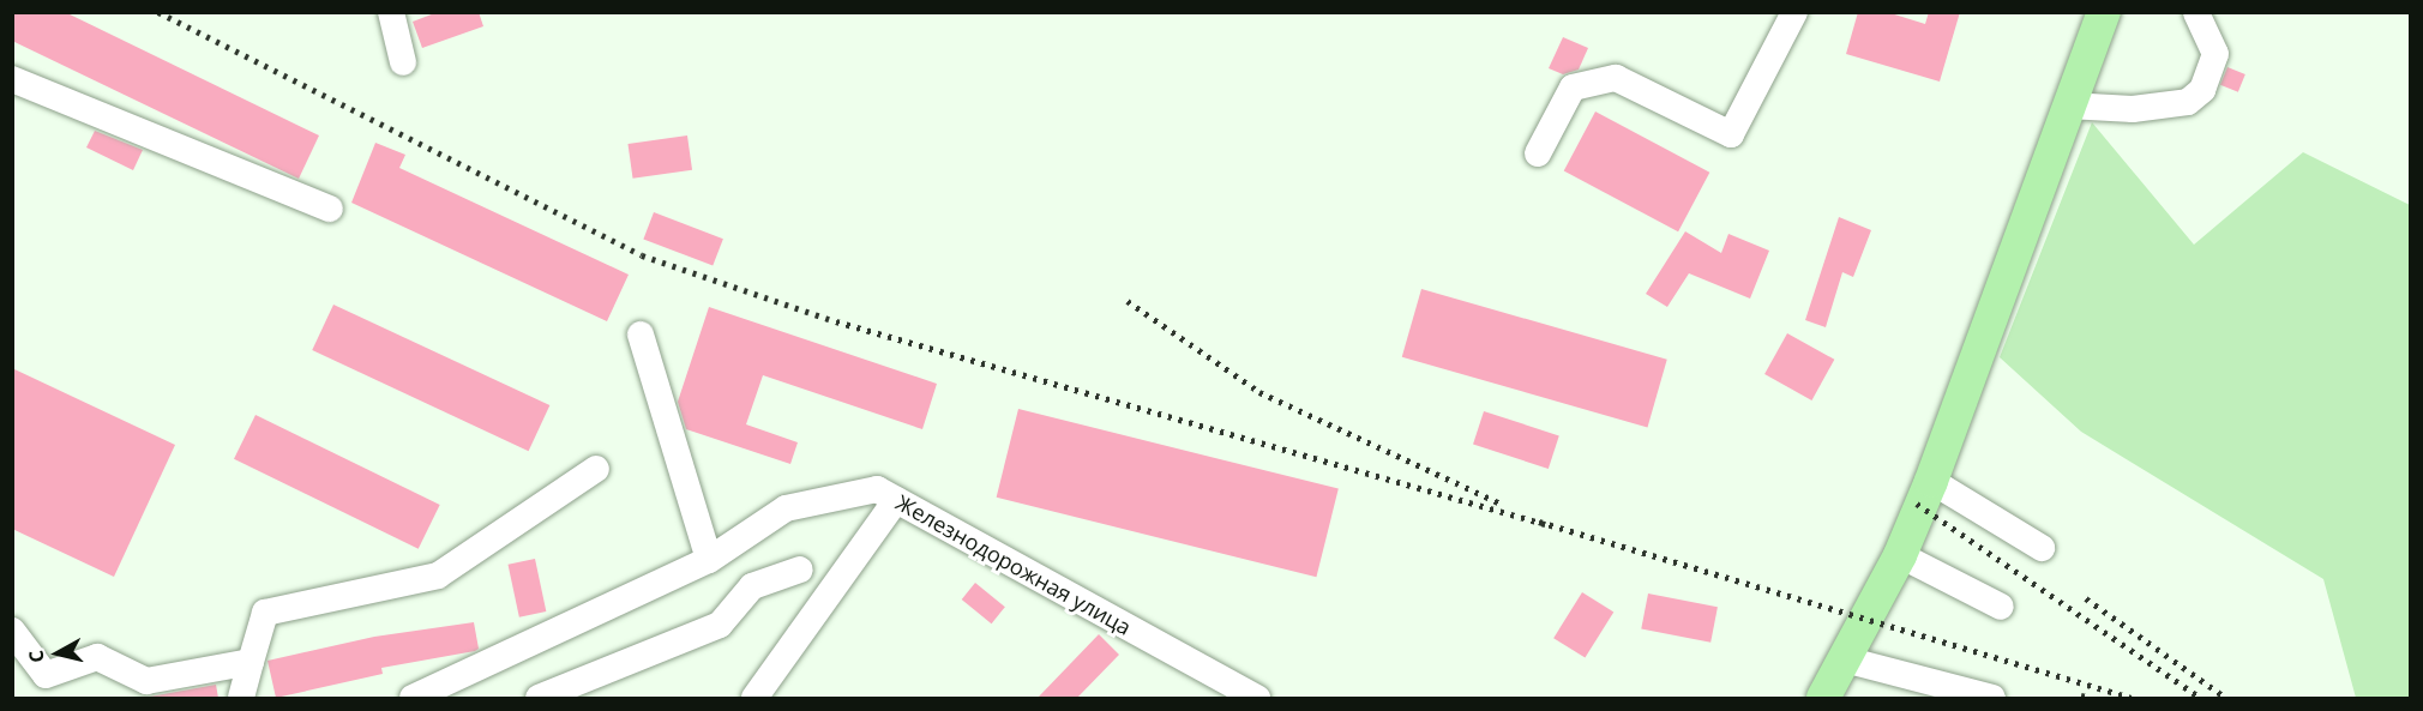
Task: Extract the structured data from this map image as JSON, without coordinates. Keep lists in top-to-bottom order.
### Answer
{
  "streets": {
    "street": ["Железнодорожная улица"]
  },
  "north": "left"
}
